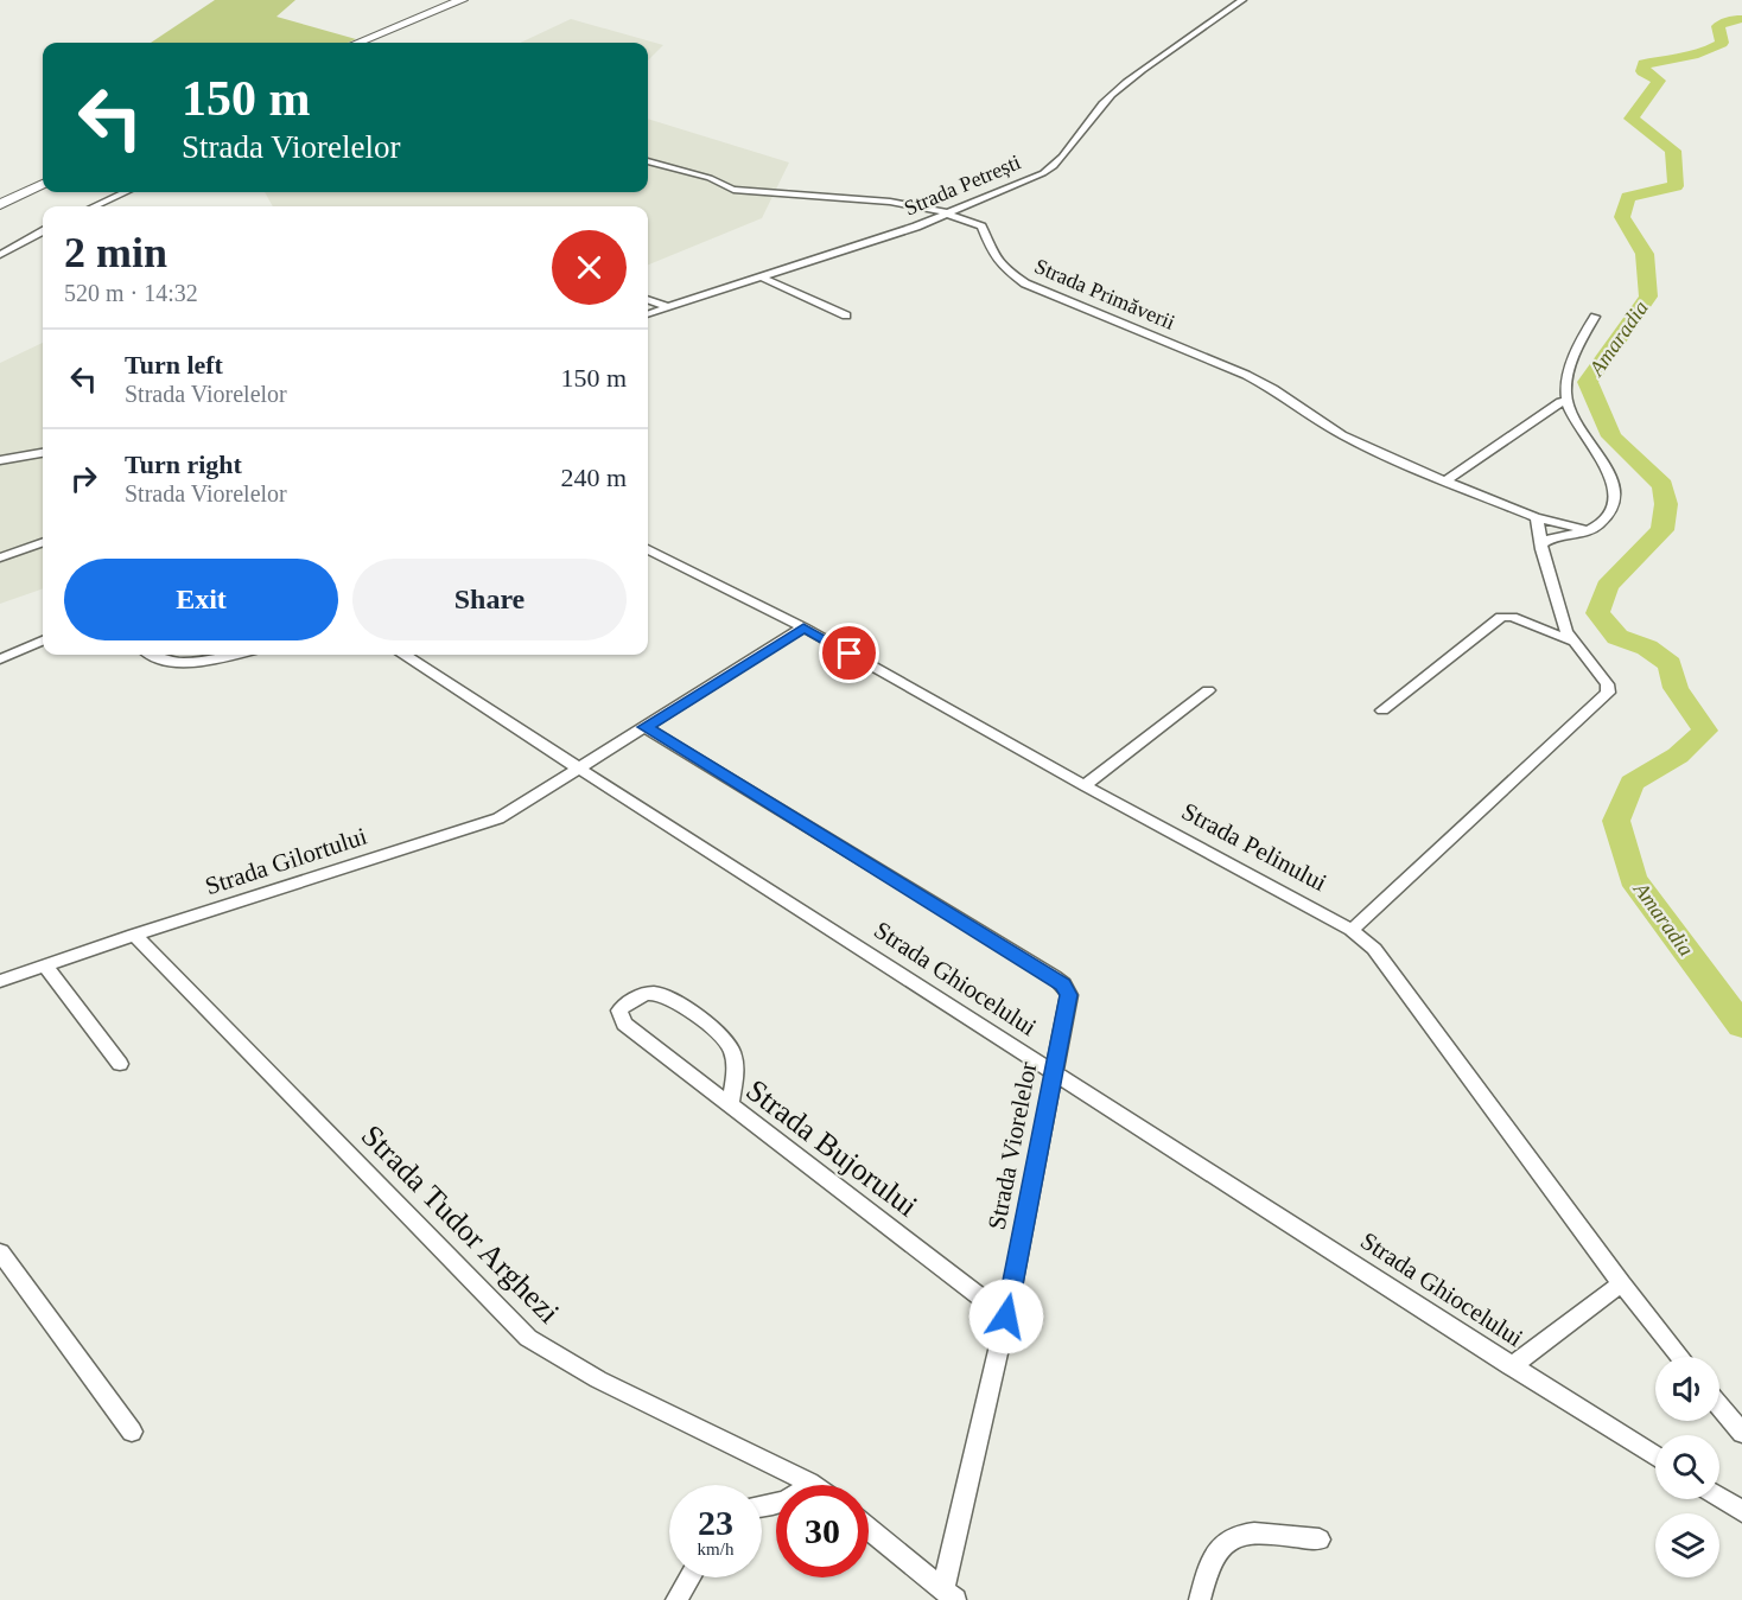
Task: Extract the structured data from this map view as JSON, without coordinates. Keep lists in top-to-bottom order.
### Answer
{
  "streets": {
    "street": [
      "Strada Petrești",
      "Strada Primăverii",
      "Strada Pelinului",
      "Strada Gilortului",
      "Strada Ghiocelului",
      "Strada Viorelelor",
      "Strada Bujorului",
      "Strada Tudor Arghezi"
    ]
  },
  "crossings": [
    ["Strada Petrești", "Strada Primăverii"],
    ["Strada Gilortului", "Strada Ghiocelului"],
    ["Strada Gilortului", "Strada Tudor Arghezi"],
    ["Strada Ghiocelului", "Strada Viorelelor"],
    ["Strada Viorelelor", "Strada Bujorului"]
  ],
  "water": ["Amaradia"],
  "page": {
    "turn": ["150 m", "Strada Viorelelor"],
    "heading": ["2 min", "520 m · 14:32"],
    "list": [
      {
        "name": "Turn left",
        "note": "Strada Viorelelor",
        "value": "150 m"
      },
      {
        "name": "Turn right",
        "note": "Strada Viorelelor",
        "value": "240 m"
      }
    ],
    "buttons": ["Exit", "Share"],
    "speed": "23 km/h",
    "limit": "30"
  }
}
